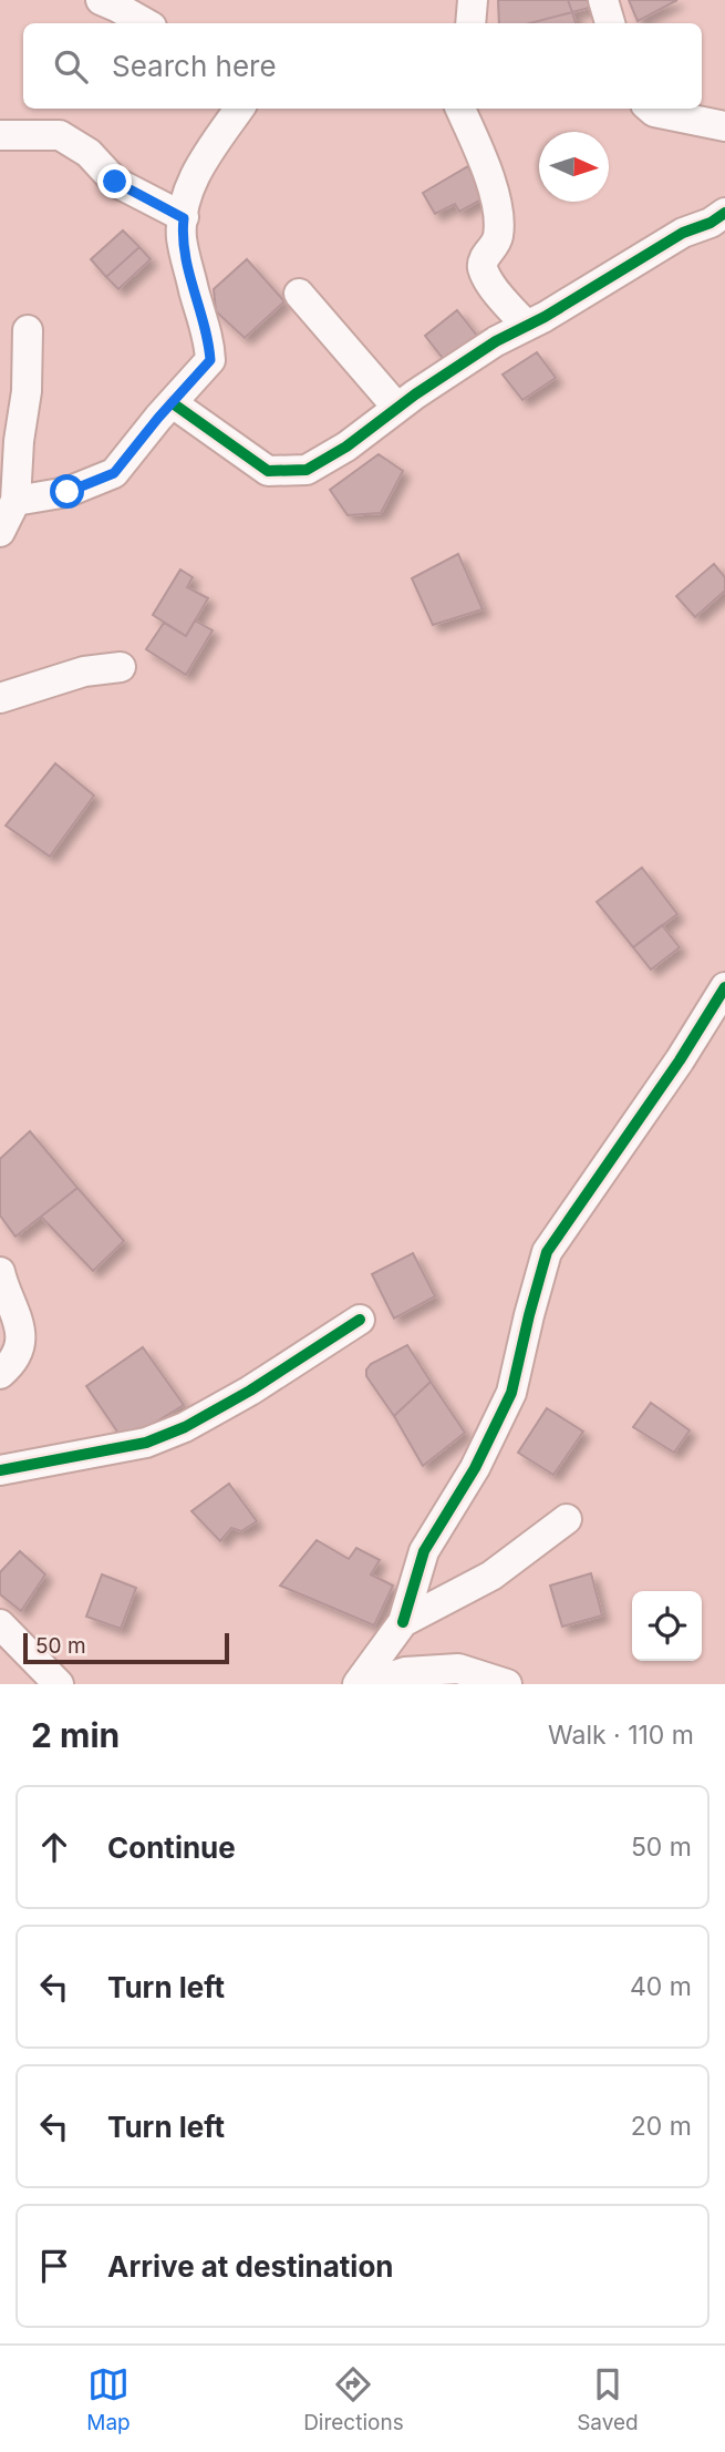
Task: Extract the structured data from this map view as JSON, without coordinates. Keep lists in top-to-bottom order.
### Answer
{
  "scale_bar": "50 m",
  "north": "right",
  "page": {
    "search": "Search here",
    "scale": "50 m",
    "heading": ["2 min", "Walk · 110 m"],
    "list": [
      ["Continue", "50 m"],
      ["Turn left", "40 m"],
      ["Turn left", "20 m"],
      "Arrive at destination"
    ],
    "nav": ["Map", "Directions", "Saved"]
  }
}
